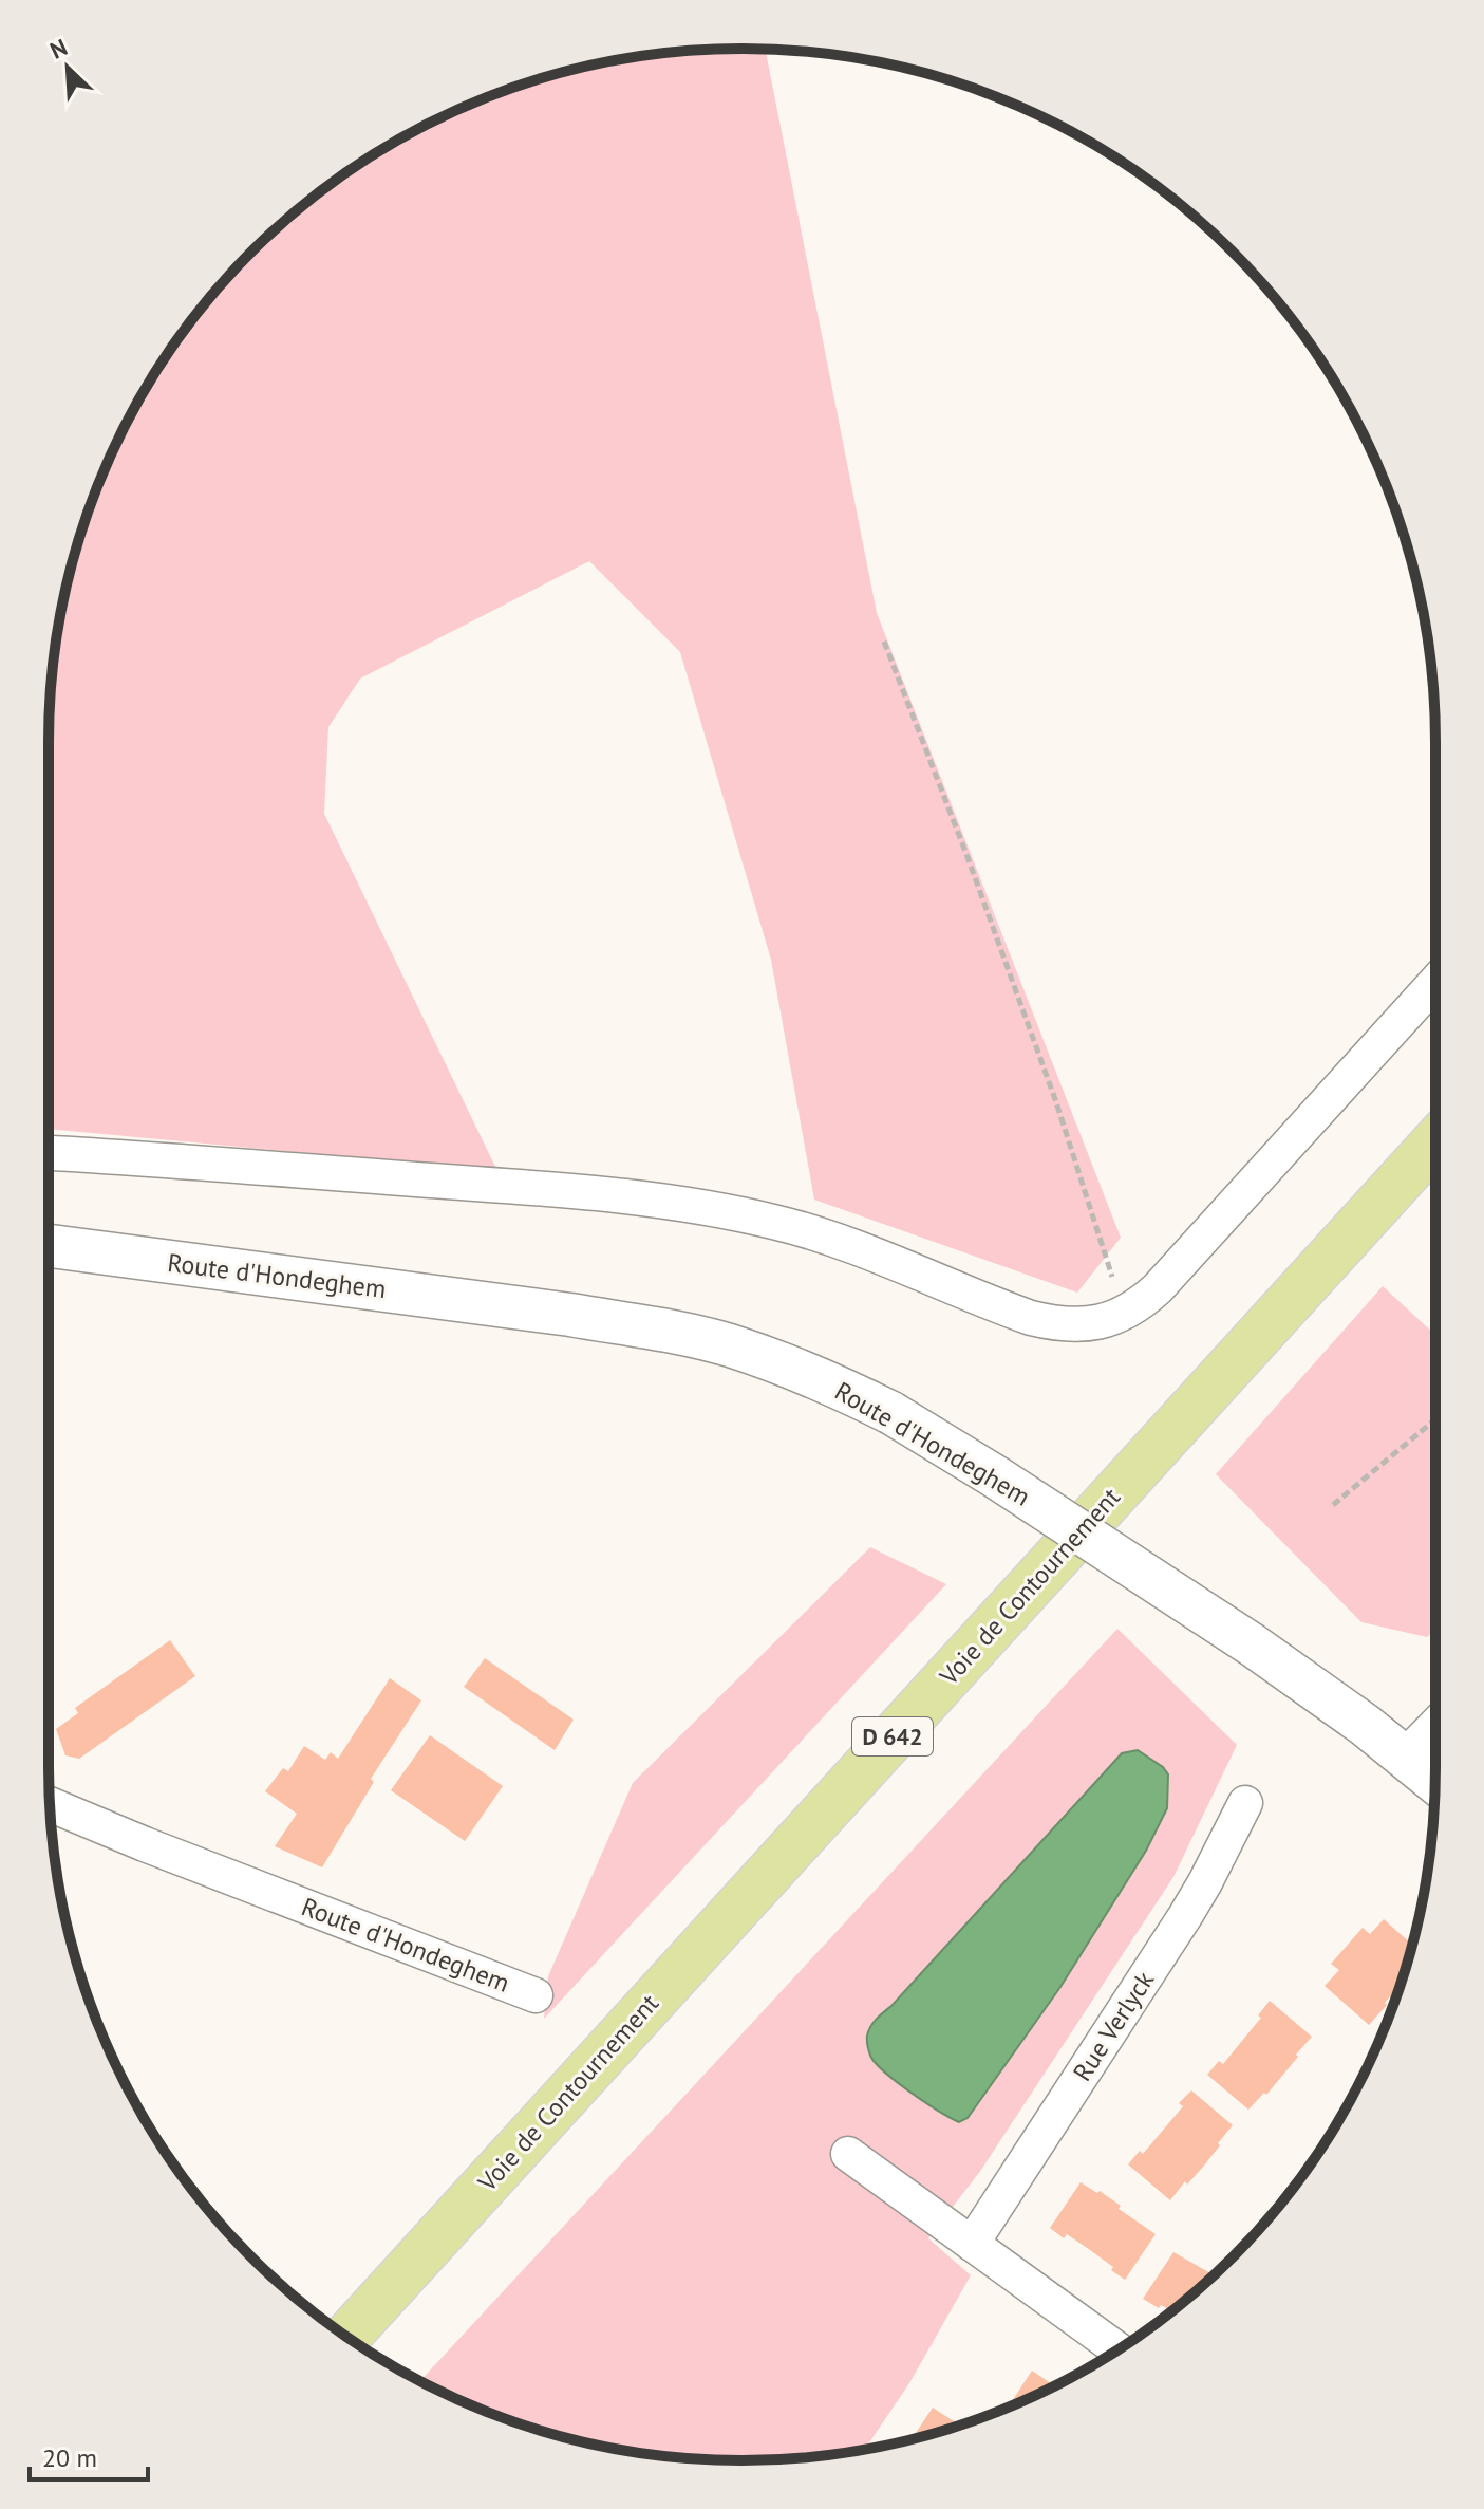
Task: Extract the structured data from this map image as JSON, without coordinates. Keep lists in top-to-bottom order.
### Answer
{
  "streets": {
    "highway": ["Voie de Contournement", "D 642"],
    "street": ["Route d'Hondeghem", "Rue Verlyck"]
  },
  "scale_bar": "20 m",
  "north": "top left"
}
